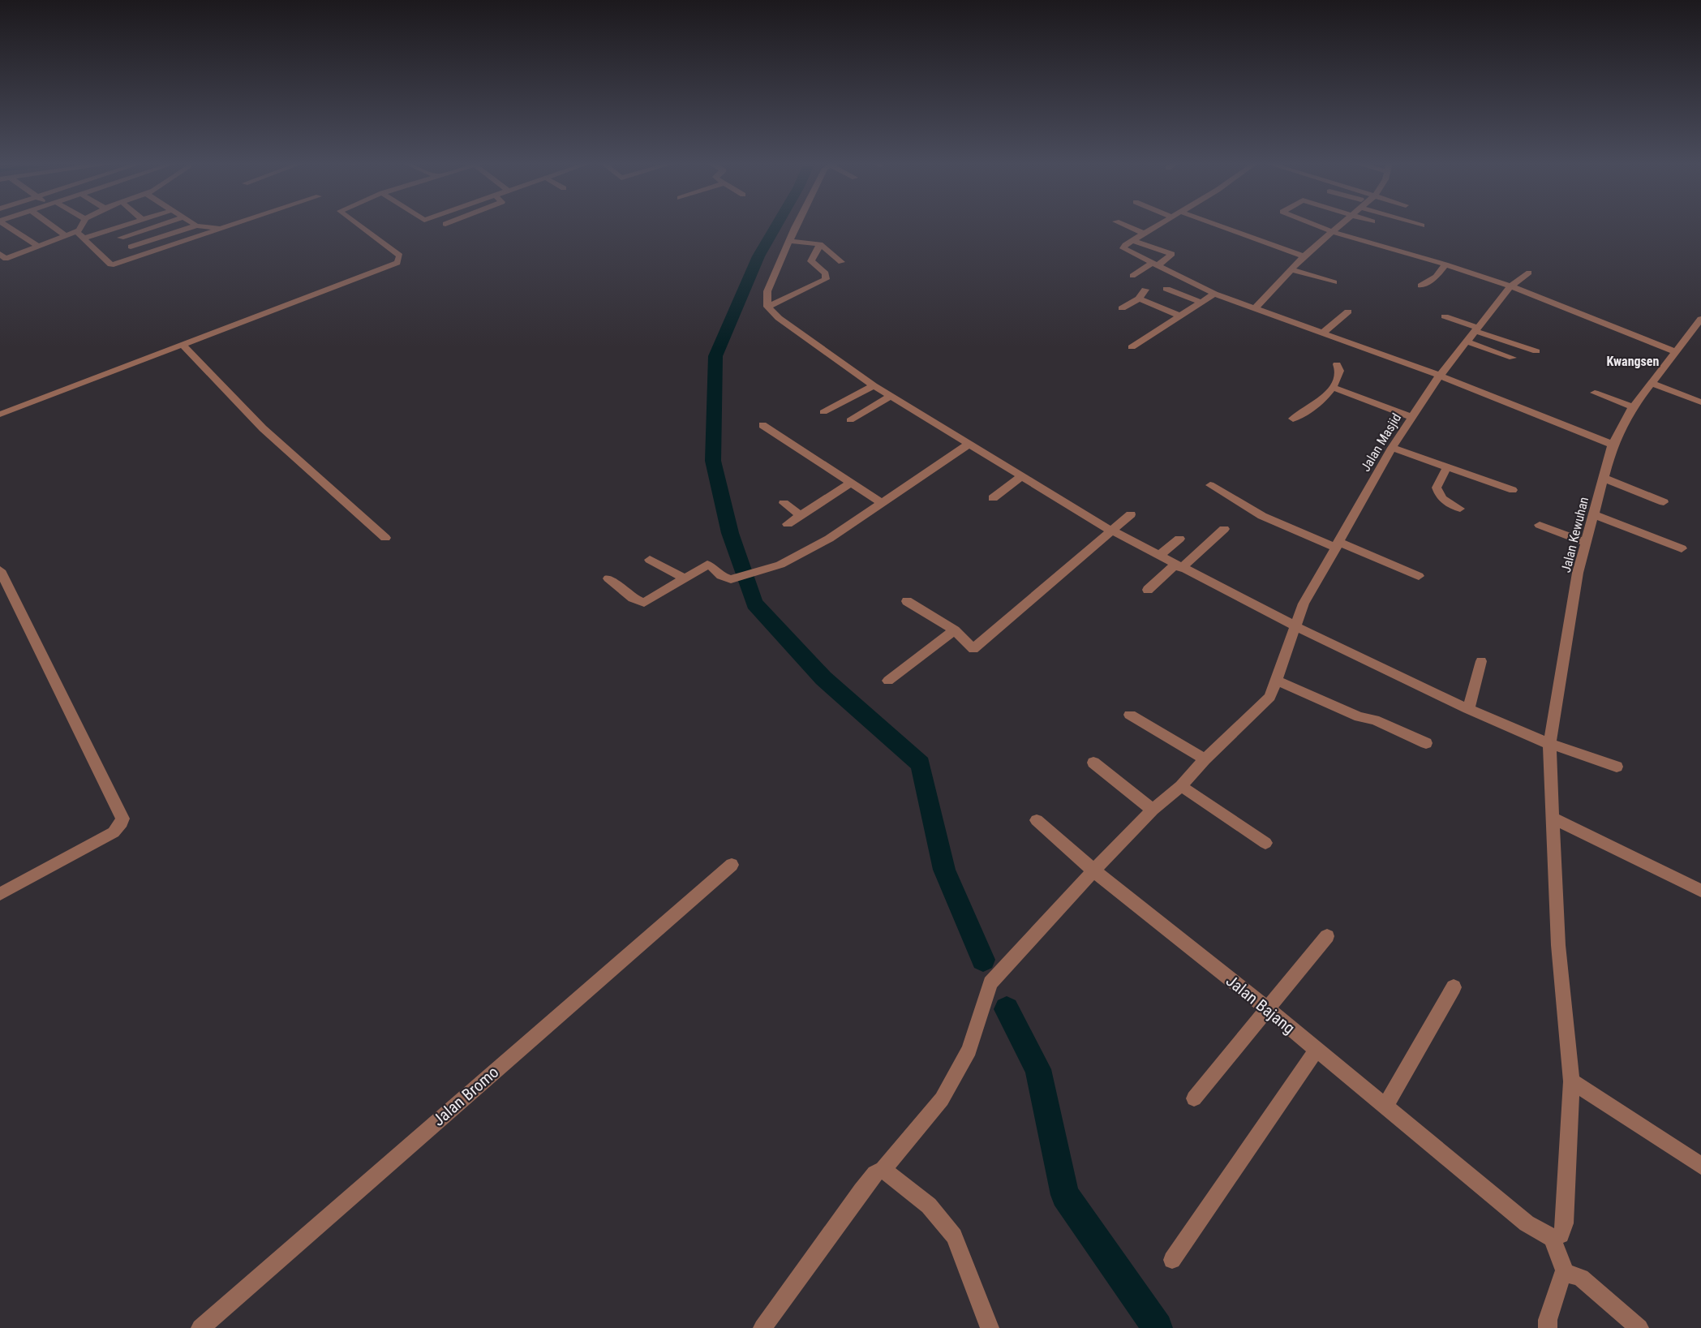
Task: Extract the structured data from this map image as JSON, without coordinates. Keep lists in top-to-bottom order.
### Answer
{
  "streets": {
    "street": [
      "Jalan Masjid",
      "Jalan Kewuhan",
      "Jalan Bajang",
      "Jalan Bromo"
    ]
  },
  "districts": ["Kwangsen"]
}
